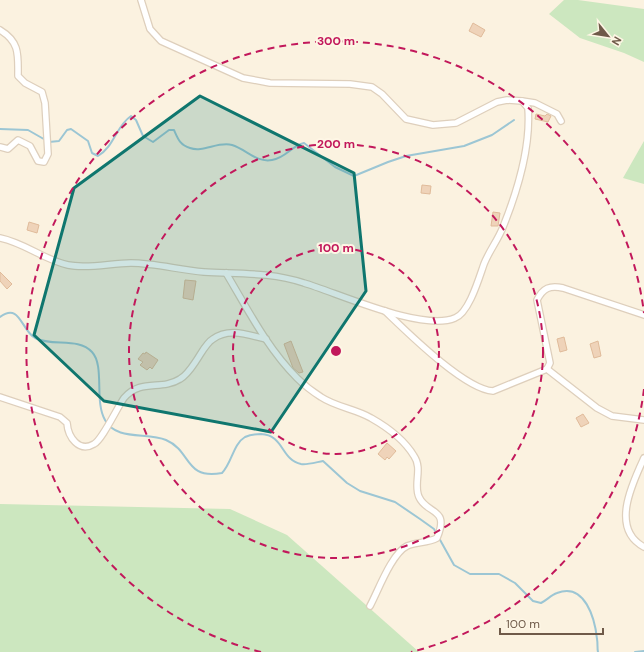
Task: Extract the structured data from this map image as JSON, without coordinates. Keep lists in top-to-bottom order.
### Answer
{
  "scale_bar": "100 m",
  "north": "bottom right",
  "rings": ["300 m", "200 m", "100 m"]
}
